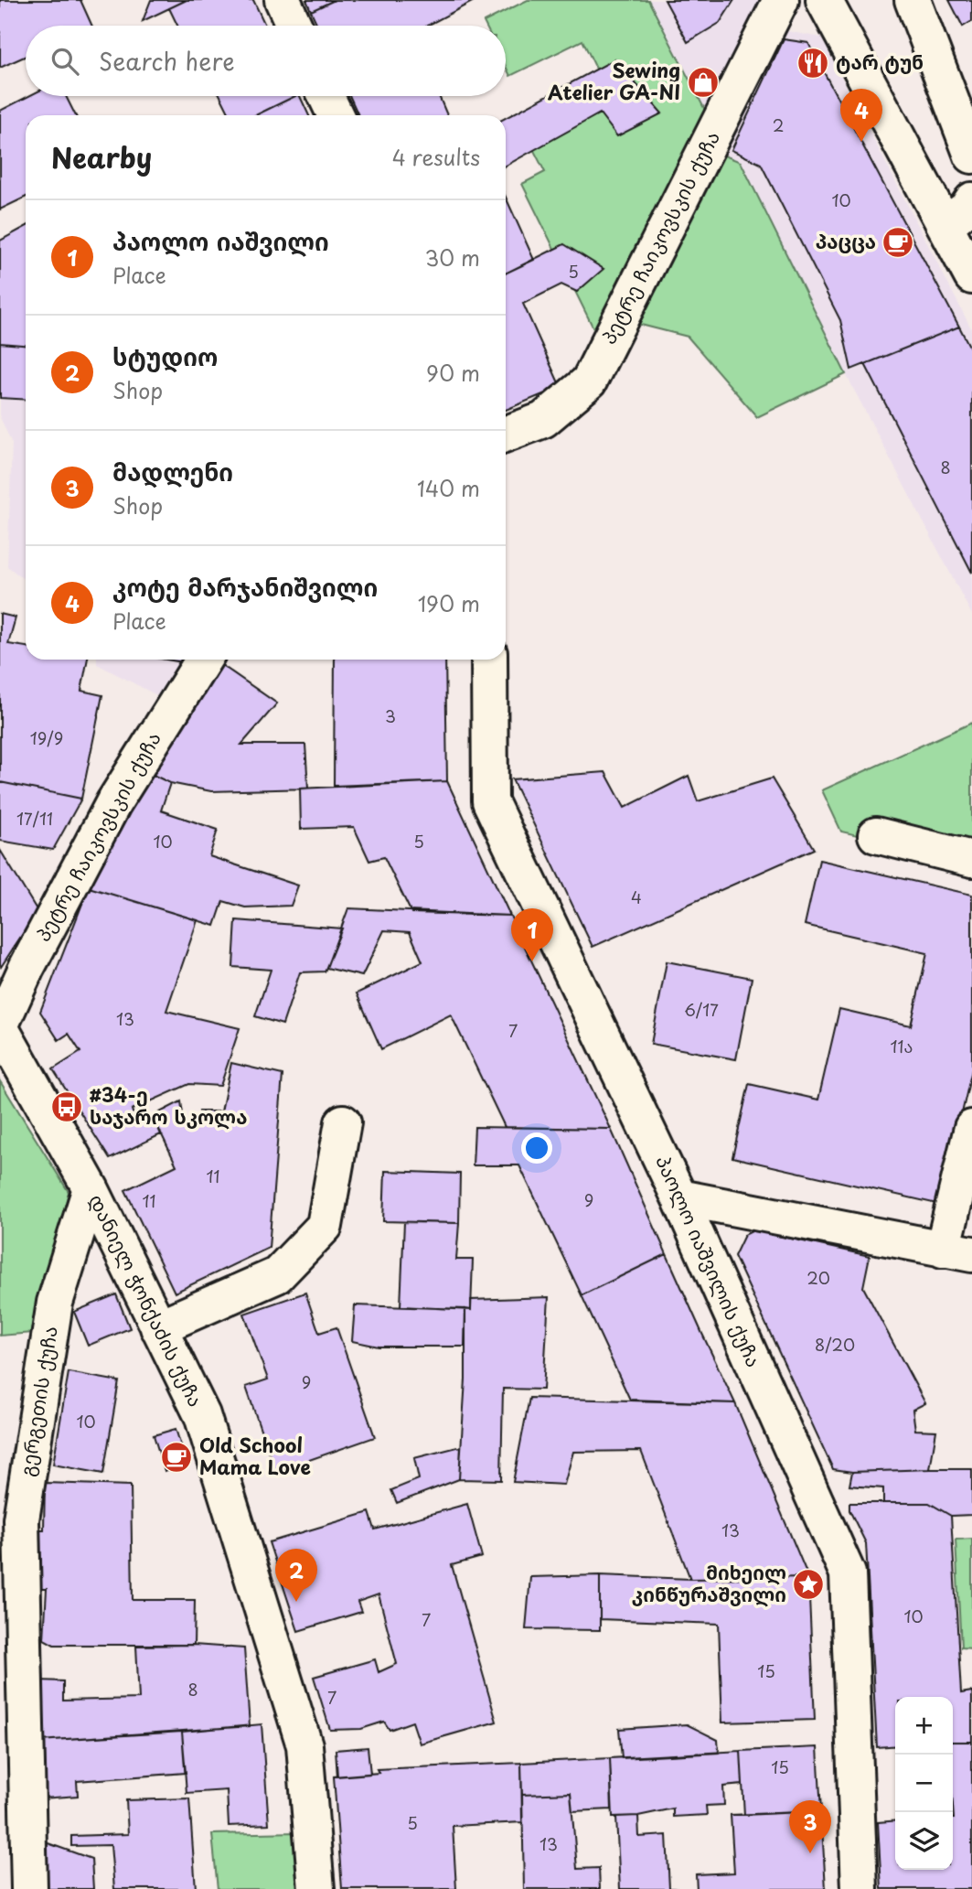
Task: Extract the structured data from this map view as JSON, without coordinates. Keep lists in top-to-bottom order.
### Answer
{
  "streets": {
    "street": [
      "პეტრე ჩაიკოვსკის ქუჩა",
      "პაოლო იაშვილის ქუჩა",
      "დანიელ ჭონქაძის ქუჩა",
      "გერგეთის ქუჩა"
    ]
  },
  "crossings": [
    ["პეტრე ჩაიკოვსკის ქუჩა", "დანიელ ჭონქაძის ქუჩა"],
    ["დანიელ ჭონქაძის ქუჩა", "გერგეთის ქუჩა"]
  ],
  "places": {
    "restaurant": ["ტარ ტუნ"],
    "shop": ["Sewing Atelier GA-NI"],
    "cafe": ["პაცცა", "Old School Mama Love"],
    "bus stop": ["#34-ე საჯარო სკოლა"],
    "place": ["მიხეილ კინწურაშვილი"]
  },
  "house_numbers": [
    "2",
    "10",
    "5",
    "8",
    "3",
    "19/9",
    "17/11",
    "10",
    "5",
    "4",
    "6/17",
    "13",
    "7",
    "11ა",
    "11",
    "9",
    "11",
    "20",
    "8/20",
    "9",
    "10",
    "13",
    "10",
    "7",
    "15",
    "8",
    "7",
    "15",
    "5",
    "13"
  ],
  "page": {
    "search": "Search here",
    "pins": [
      "4",
      "1",
      "2",
      "3"
    ],
    "heading": ["Nearby", "4 results"],
    "list": [
      {
        "mark": "1",
        "name": "პაოლო იაშვილი",
        "note": "Place",
        "value": "30 m"
      },
      {
        "mark": "2",
        "name": "სტუდიო",
        "note": "Shop",
        "value": "90 m"
      },
      {
        "mark": "3",
        "name": "მადლენი",
        "note": "Shop",
        "value": "140 m"
      },
      {
        "mark": "4",
        "name": "კოტე მარჯანიშვილი",
        "note": "Place",
        "value": "190 m"
      }
    ],
    "map_buttons": ["+", "−"]
  }
}
